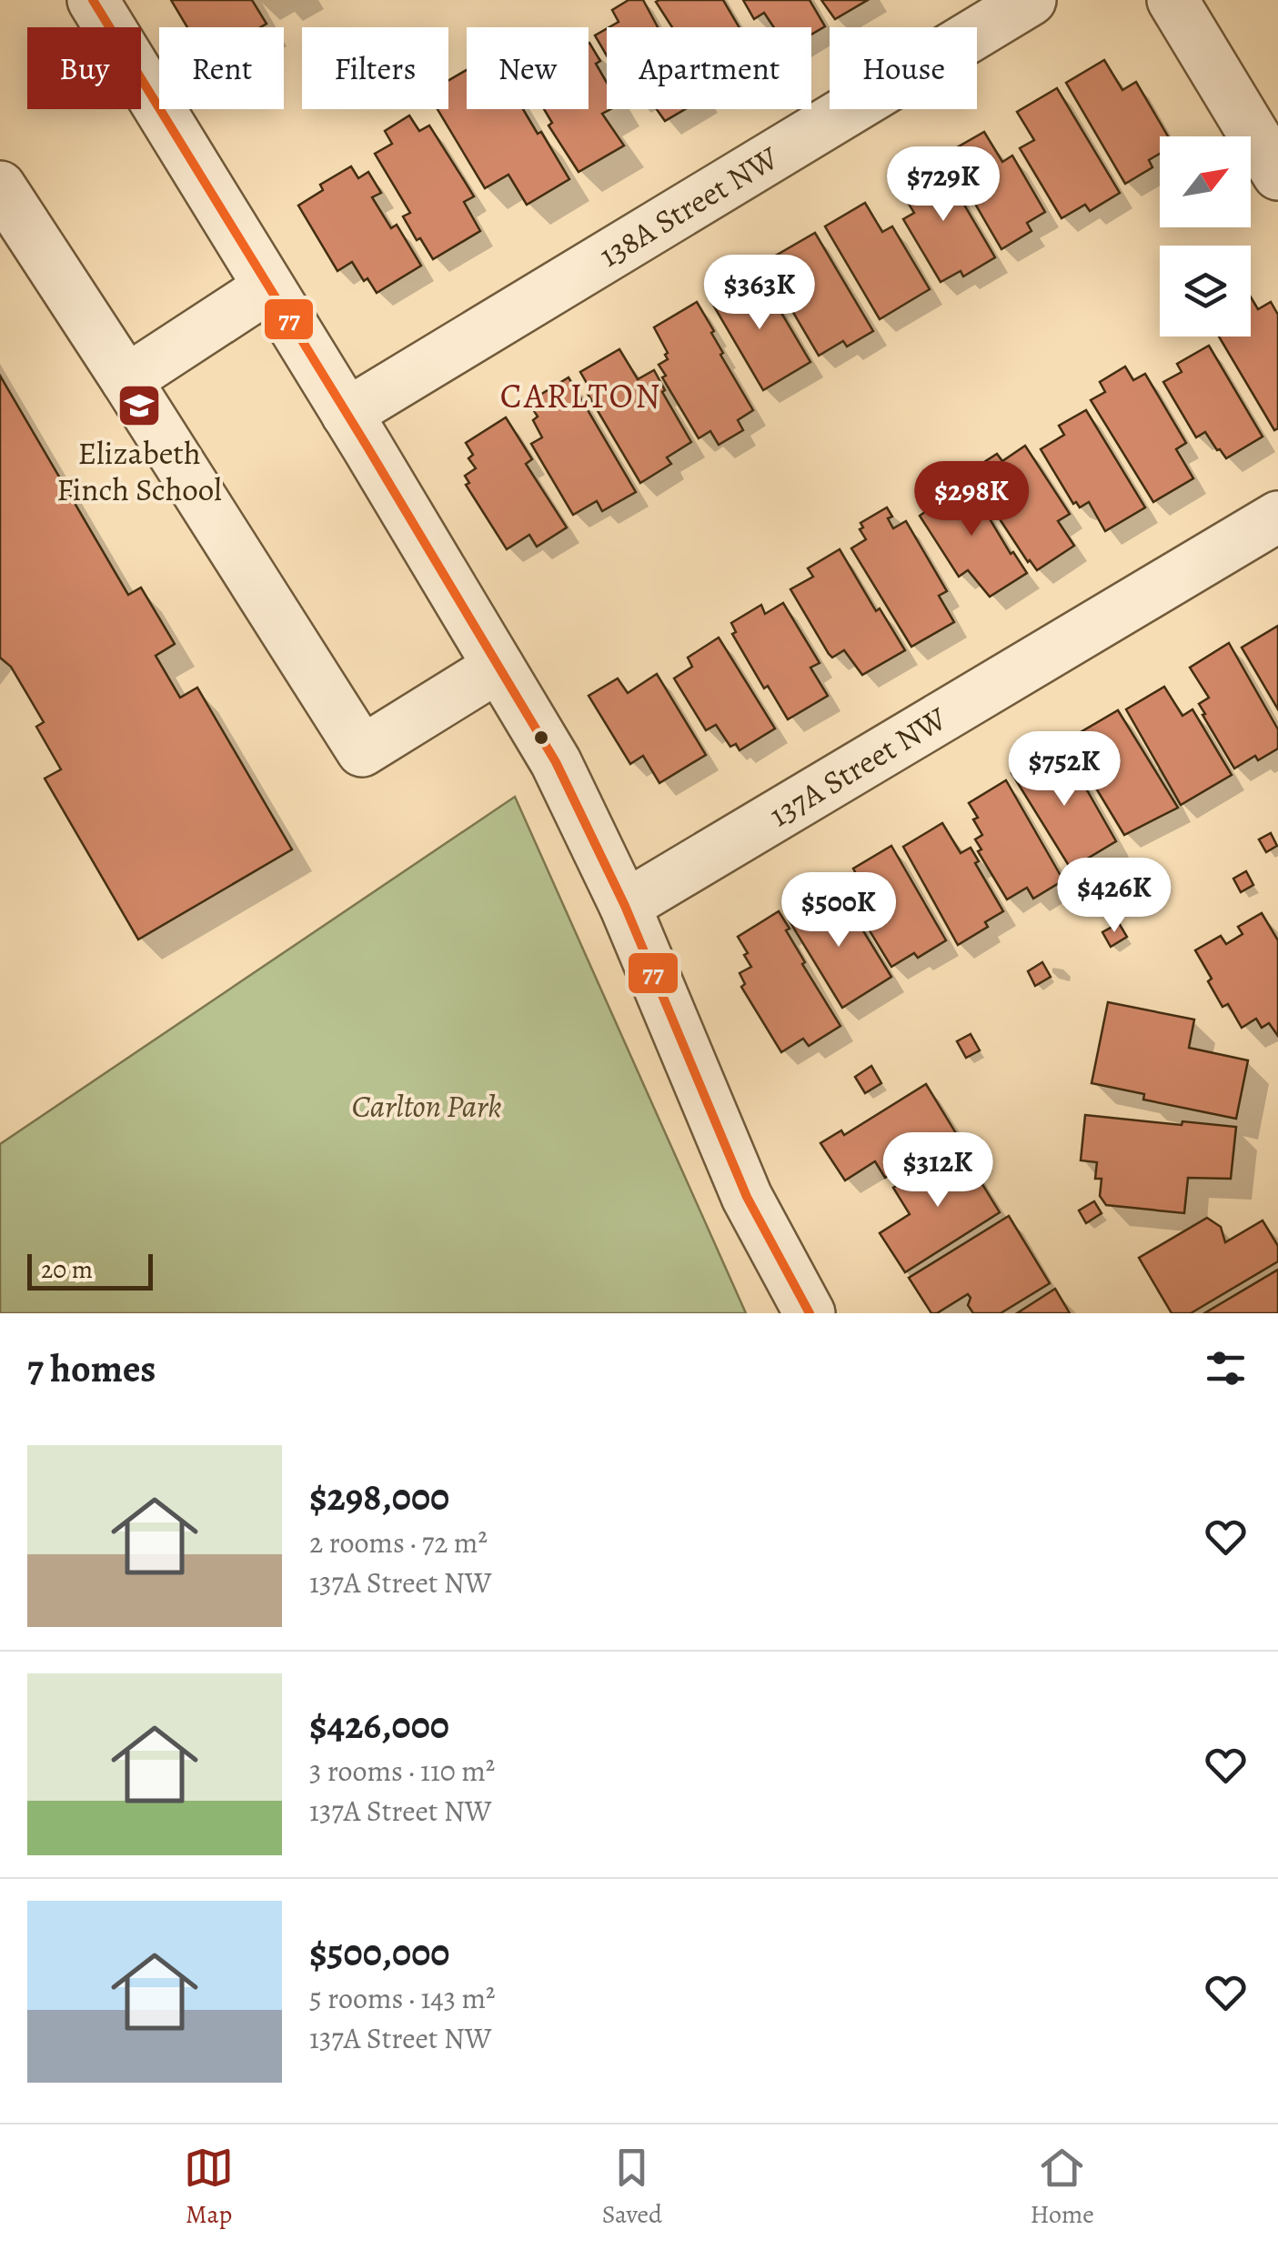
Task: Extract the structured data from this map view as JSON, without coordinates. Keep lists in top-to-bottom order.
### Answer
{
  "streets": {
    "street": ["138A Street NW", "137A Street NW"]
  },
  "districts": ["CARLTON"],
  "parks": ["Carlton Park"],
  "places": {
    "school or university": ["Elizabeth Finch School"]
  },
  "lines": ["transit line 77"],
  "scale_bar": "20 m",
  "north": "top right",
  "page": {
    "chip": [
      "Buy",
      "Rent",
      "Filters",
      "New",
      "Apartment",
      "House"
    ],
    "price": [
      "$729K",
      "$363K",
      "$298K",
      "$752K",
      "$426K",
      "$500K",
      "$312K"
    ],
    "scale": "20 m",
    "heading": "7 homes",
    "list": [
      {
        "name": "$298,000",
        "note": "2 rooms · 72 m² · 137A Street NW"
      },
      {
        "name": "$426,000",
        "note": "3 rooms · 110 m² · 137A Street NW"
      },
      {
        "name": "$500,000",
        "note": "5 rooms · 143 m² · 137A Street NW"
      }
    ],
    "tabs": ["Map", "Saved", "Home"]
  }
}
